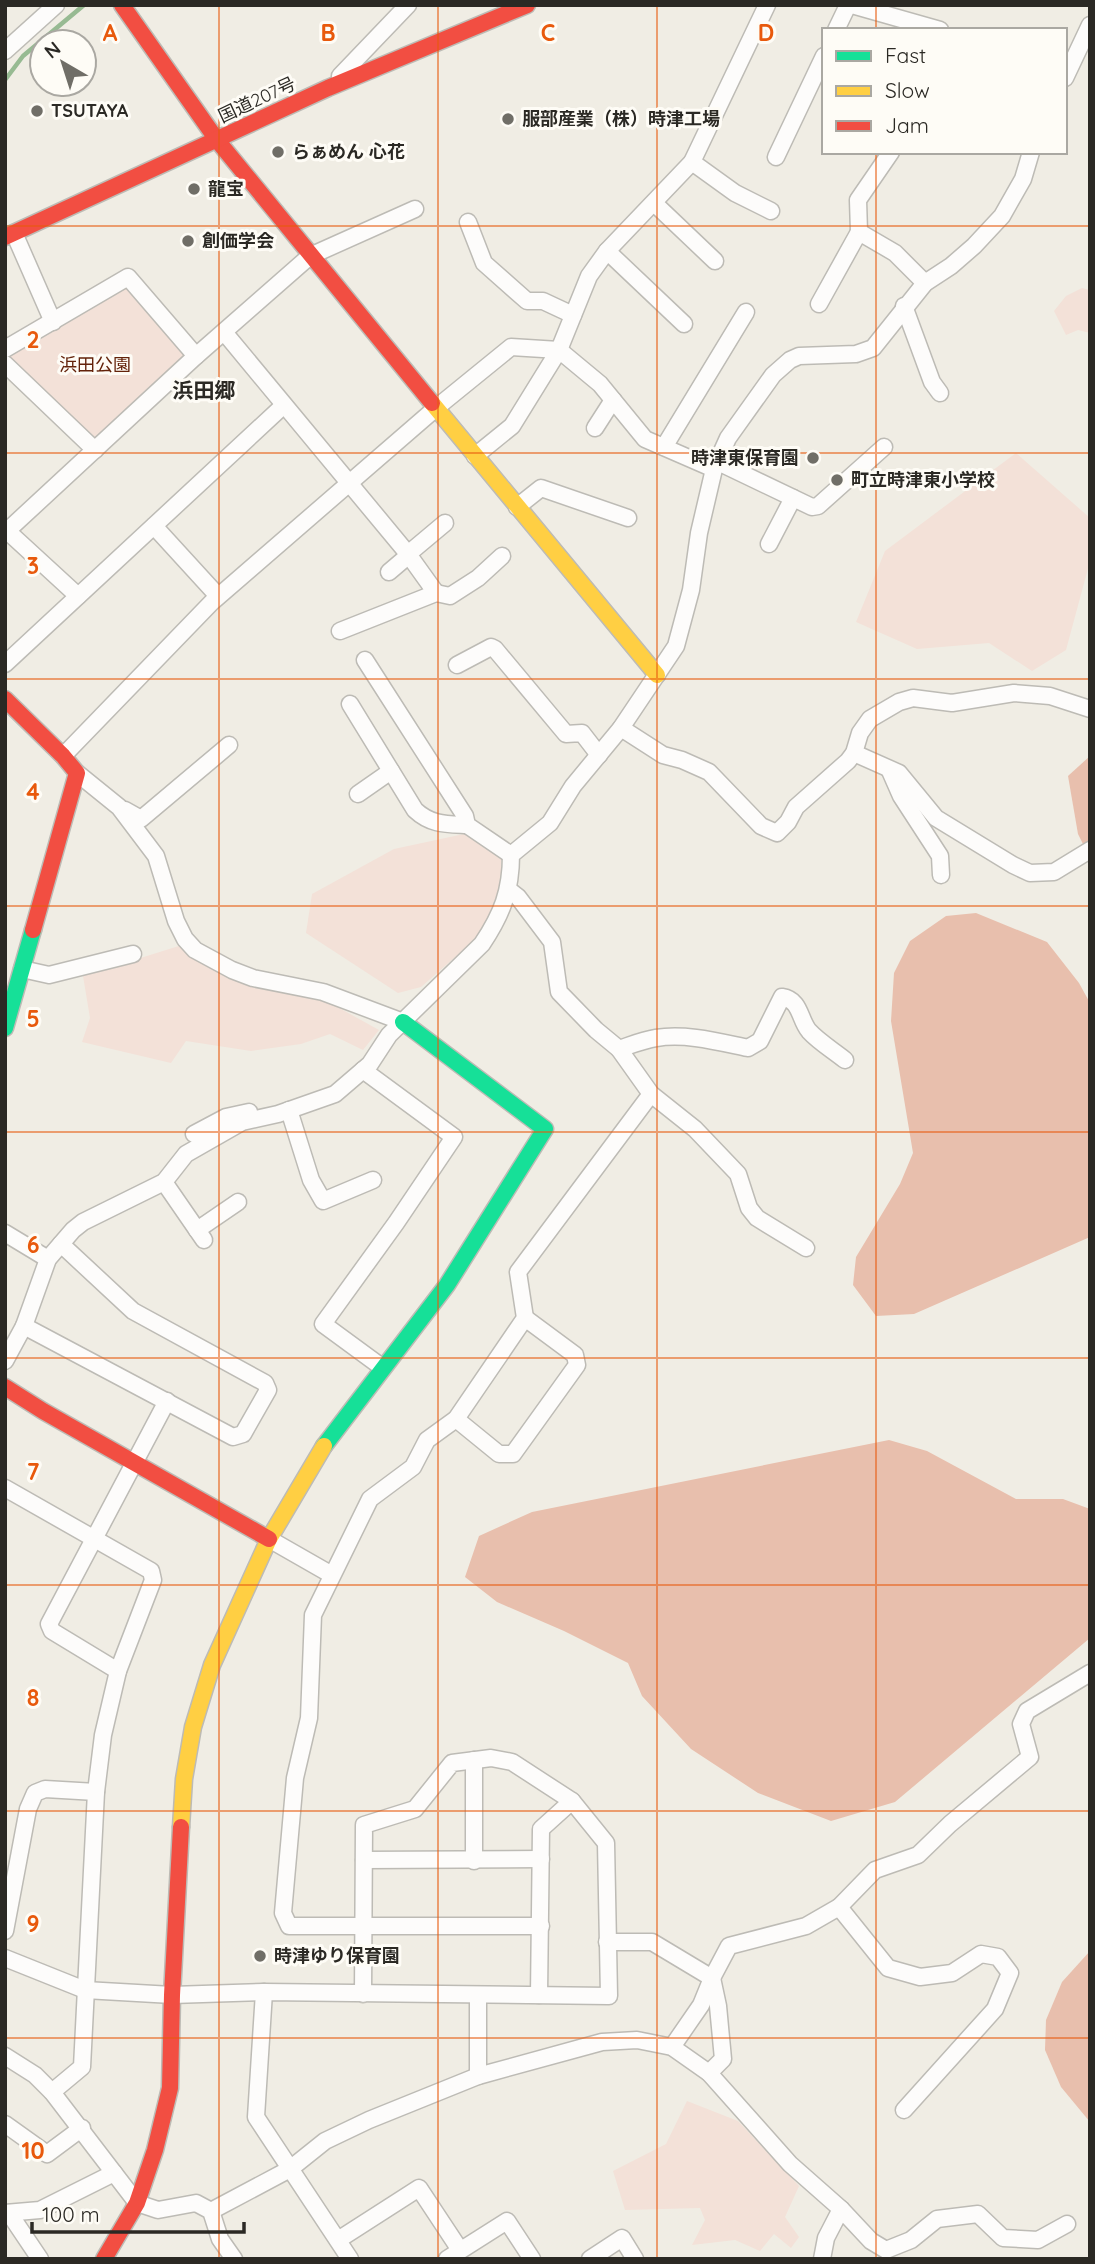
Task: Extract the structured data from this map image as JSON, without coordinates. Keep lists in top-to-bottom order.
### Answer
{
  "streets": {
    "main road": ["国道207号"]
  },
  "districts": ["浜田郷"],
  "parks": ["浜田公園"],
  "places": [
    "TSUTAYA",
    "服部産業（株）時津工場",
    "らぁめん 心花",
    "龍宝",
    "創価学会",
    "時津東保育園",
    "町立時津東小学校",
    "時津ゆり保育園"
  ],
  "legend": ["Fast", "Slow", "Jam"],
  "scale_bar": "100 m",
  "north": "top left",
  "grid": {
    "columns": [
      "A",
      "B",
      "C",
      "D"
    ],
    "rows": [
      "2",
      "3",
      "4",
      "5",
      "6",
      "7",
      "8",
      "9",
      "10"
    ]
  }
}
